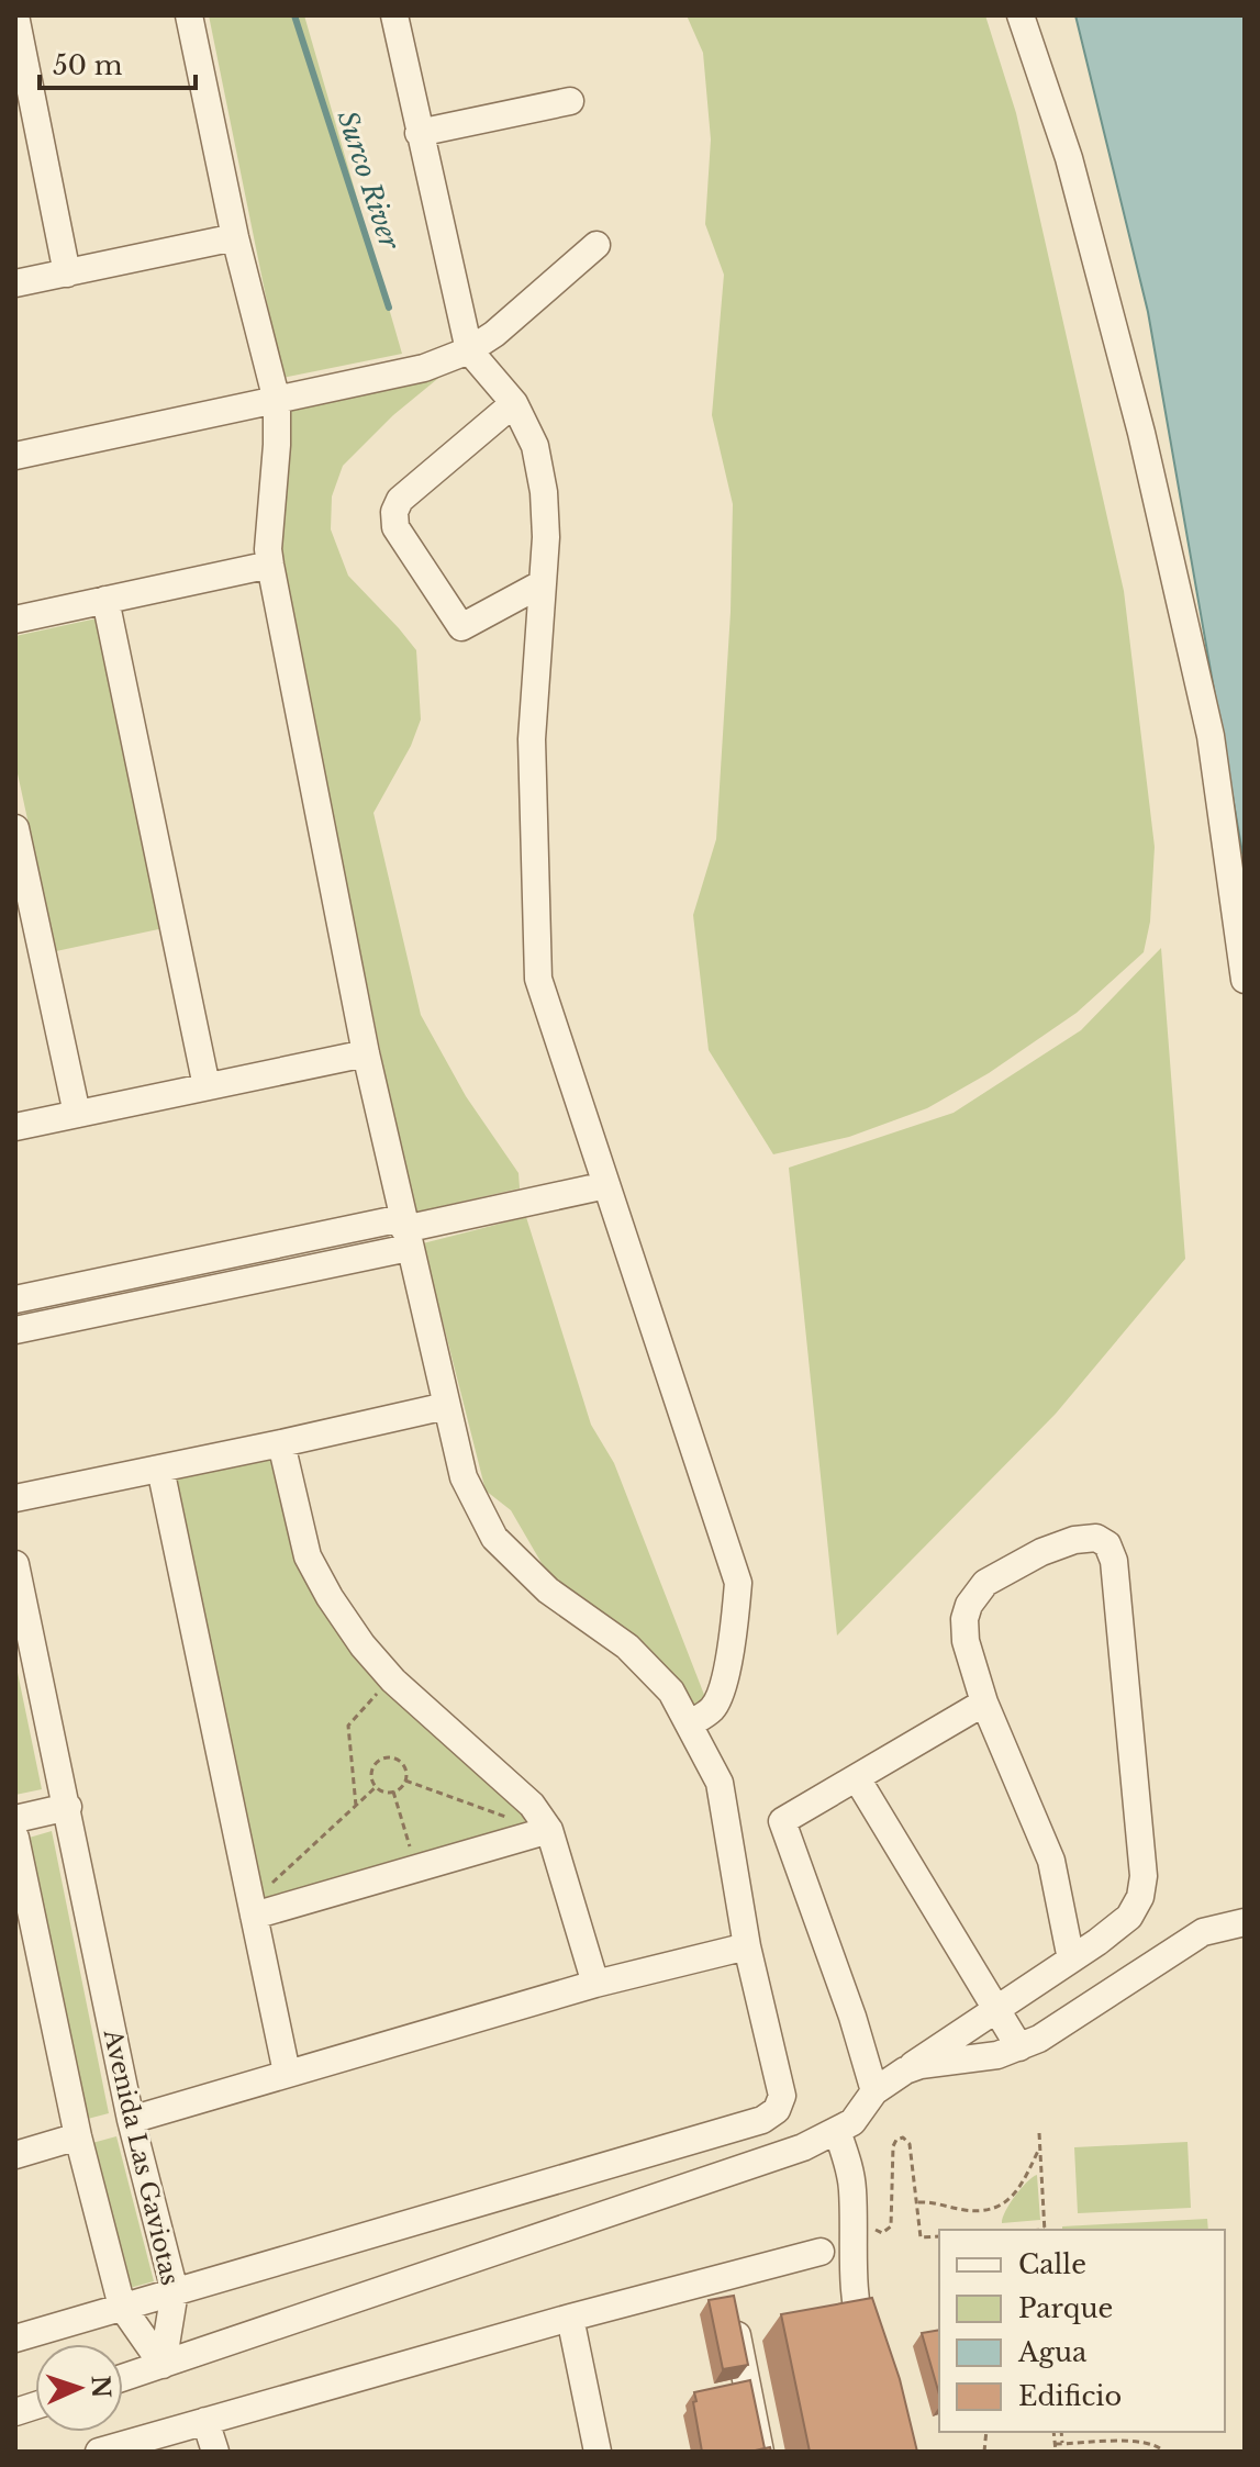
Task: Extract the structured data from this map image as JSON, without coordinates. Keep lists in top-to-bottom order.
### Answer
{
  "streets": {
    "street": ["Avenida Las Gaviotas"]
  },
  "water": ["Surco River"],
  "legend": [
    "Calle",
    "Parque",
    "Agua",
    "Edificio"
  ],
  "scale_bar": "50 m",
  "north": "right"
}
